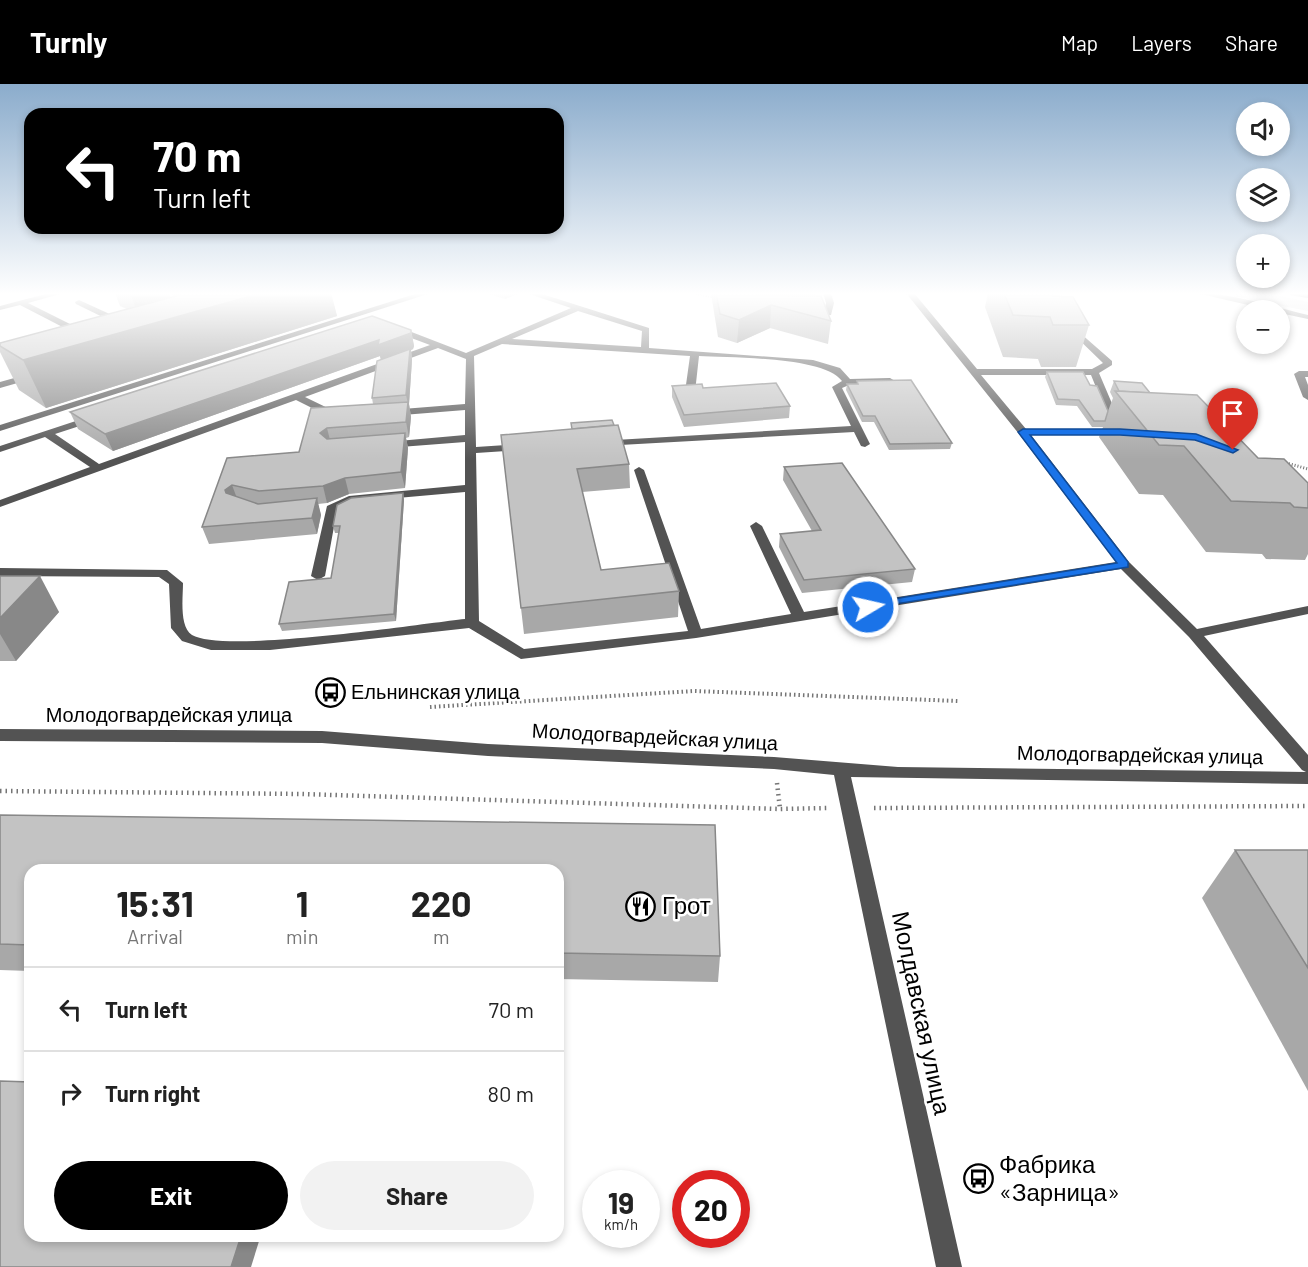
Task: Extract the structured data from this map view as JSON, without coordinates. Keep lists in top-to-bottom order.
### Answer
{
  "streets": {
    "street": ["Молодогвардейская улица", "Молдавская улица"]
  },
  "crossings": [
    ["Молодогвардейская улица", "Молдавская улица"]
  ],
  "places": {
    "bus stop": ["Ельнинская улица", "Фабрика «Зарница»"],
    "restaurant": ["Грот"]
  },
  "page": {
    "header": "Turnly",
    "nav": ["Map", "Layers", "Share"],
    "map_buttons": ["+", "−"],
    "turn": ["70 m", "Turn left"],
    "eta": [
      "15:31",
      "Arrival",
      "1",
      "min",
      "220",
      "m"
    ],
    "list": [
      {
        "name": "Turn left",
        "value": "70 m"
      },
      {
        "name": "Turn right",
        "value": "80 m"
      }
    ],
    "buttons": ["Exit", "Share"],
    "speed": "19 km/h",
    "limit": "20"
  }
}
